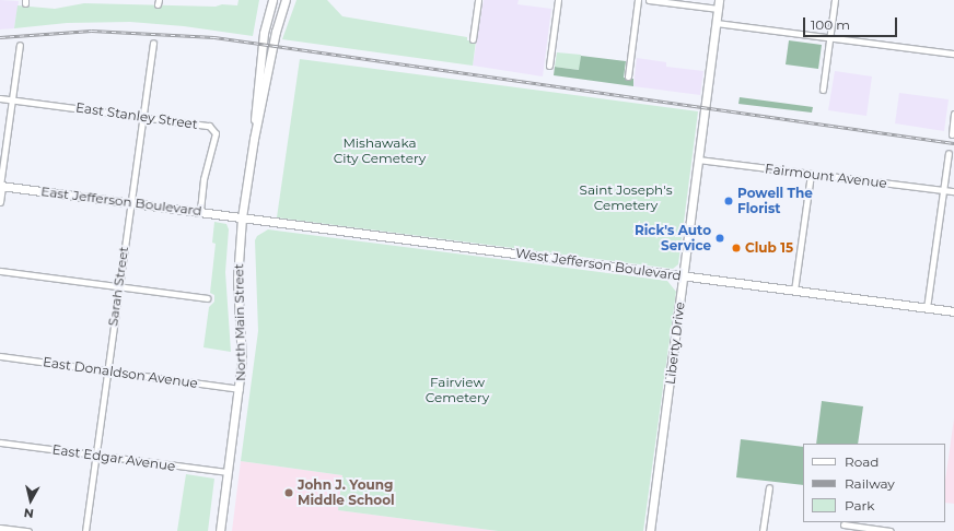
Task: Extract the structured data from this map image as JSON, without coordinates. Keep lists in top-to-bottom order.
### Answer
{
  "streets": {
    "street": [
      "East Stanley Street",
      "Fairmount Avenue",
      "East Jefferson Boulevard",
      "West Jefferson Boulevard",
      "Sarah Street",
      "North Main Street",
      "Liberty Drive",
      "East Donaldson Avenue",
      "East Edgar Avenue"
    ]
  },
  "crossings": [
    ["East Stanley Street", "East Jefferson Boulevard"],
    ["East Stanley Street", "Sarah Street"],
    ["Fairmount Avenue", "Liberty Drive"],
    ["East Jefferson Boulevard", "West Jefferson Boulevard"],
    ["East Jefferson Boulevard", "Sarah Street"],
    ["East Jefferson Boulevard", "North Main Street"],
    ["West Jefferson Boulevard", "North Main Street"],
    ["West Jefferson Boulevard", "Liberty Drive"],
    ["Sarah Street", "East Donaldson Avenue"],
    ["Sarah Street", "East Edgar Avenue"],
    ["North Main Street", "East Donaldson Avenue"],
    ["North Main Street", "East Edgar Avenue"]
  ],
  "parks": ["Mishawaka City Cemetery", "Saint Joseph's Cemetery", "Fairview Cemetery"],
  "places": [
    "Powell The Florist",
    "Rick's Auto Service",
    "Club 15",
    "John J. Young Middle School"
  ],
  "legend": ["Road", "Railway", "Park"],
  "scale_bar": "100 m",
  "north": "bottom"
}
